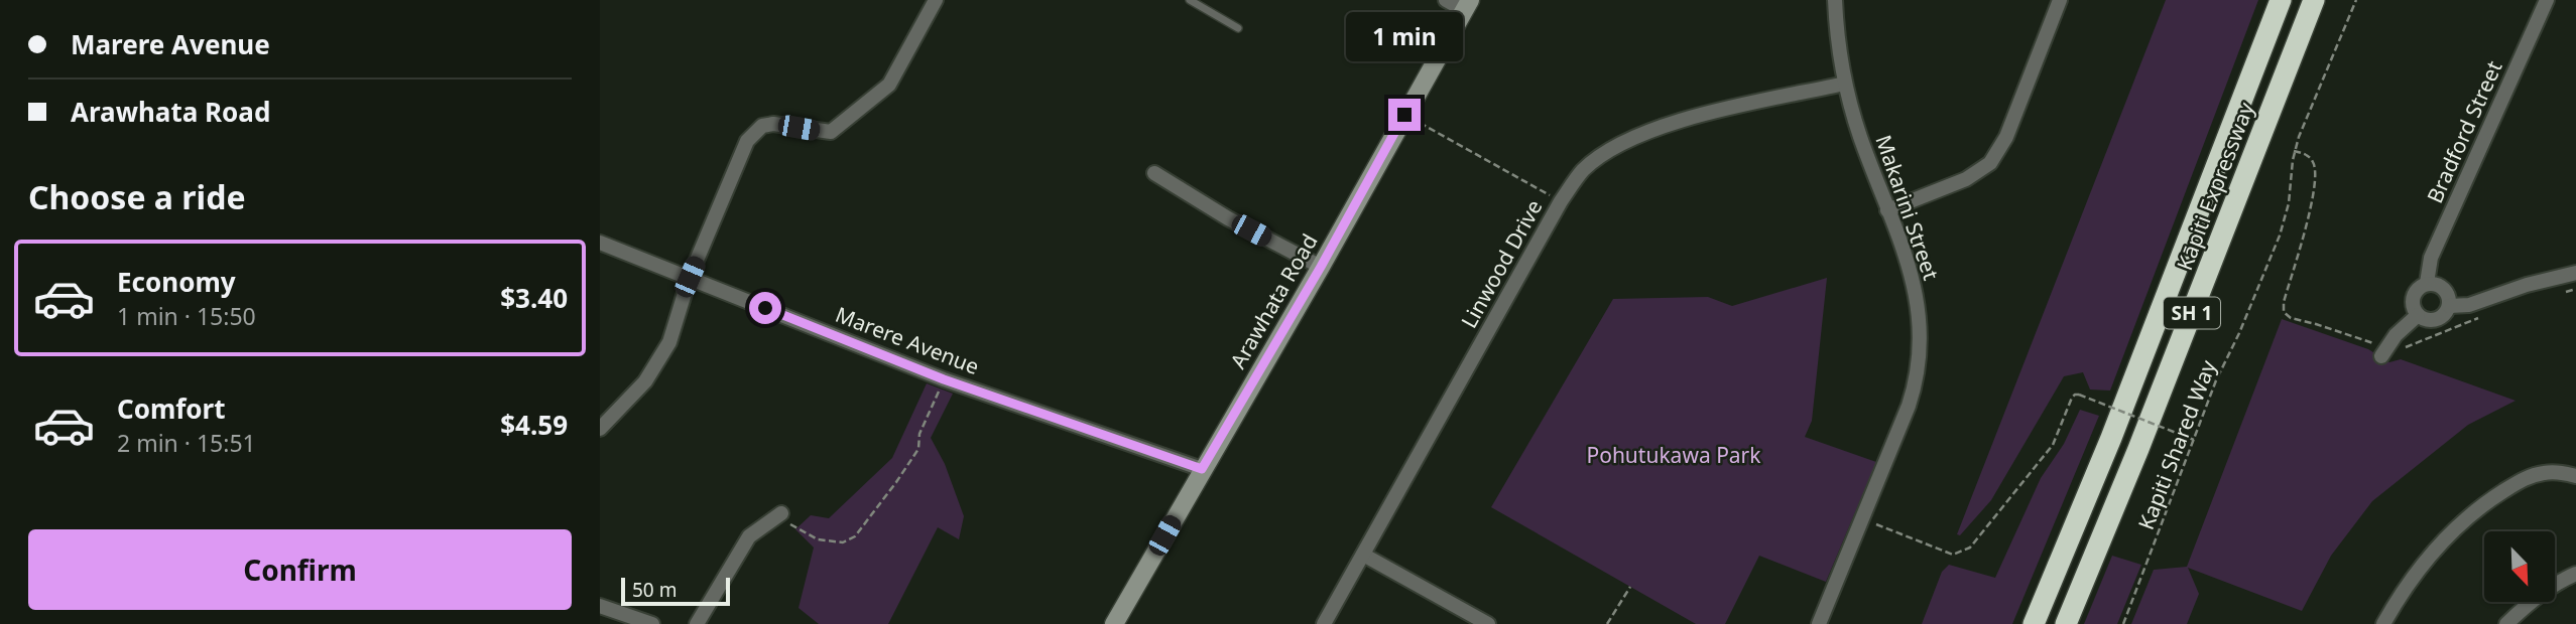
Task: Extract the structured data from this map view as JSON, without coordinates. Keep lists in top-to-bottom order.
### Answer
{
  "streets": {
    "highway": ["Kāpiti Expressway", "SH 1"],
    "main road": ["Arawhata Road"],
    "street": [
      "Bradford Street",
      "Makarini Street",
      "Linwood Drive",
      "Marere Avenue"
    ],
    "path": ["Kapiti Shared Way"]
  },
  "crossings": [
    ["Makarini Street", "Linwood Drive"],
    ["Arawhata Road", "Marere Avenue"]
  ],
  "parks": ["Pohutukawa Park"],
  "scale_bar": "50 m",
  "north": "bottom right",
  "page": {
    "banner": ["Marere Avenue", "Arawhata Road"],
    "bubble": "1 min",
    "heading": "Choose a ride",
    "list": [
      {
        "name": "Economy",
        "note": "1 min · 15:50",
        "value": "$3.40"
      },
      {
        "name": "Comfort",
        "note": "2 min · 15:51",
        "value": "$4.59"
      }
    ],
    "buttons": "Confirm",
    "scale": "50 m"
  }
}
